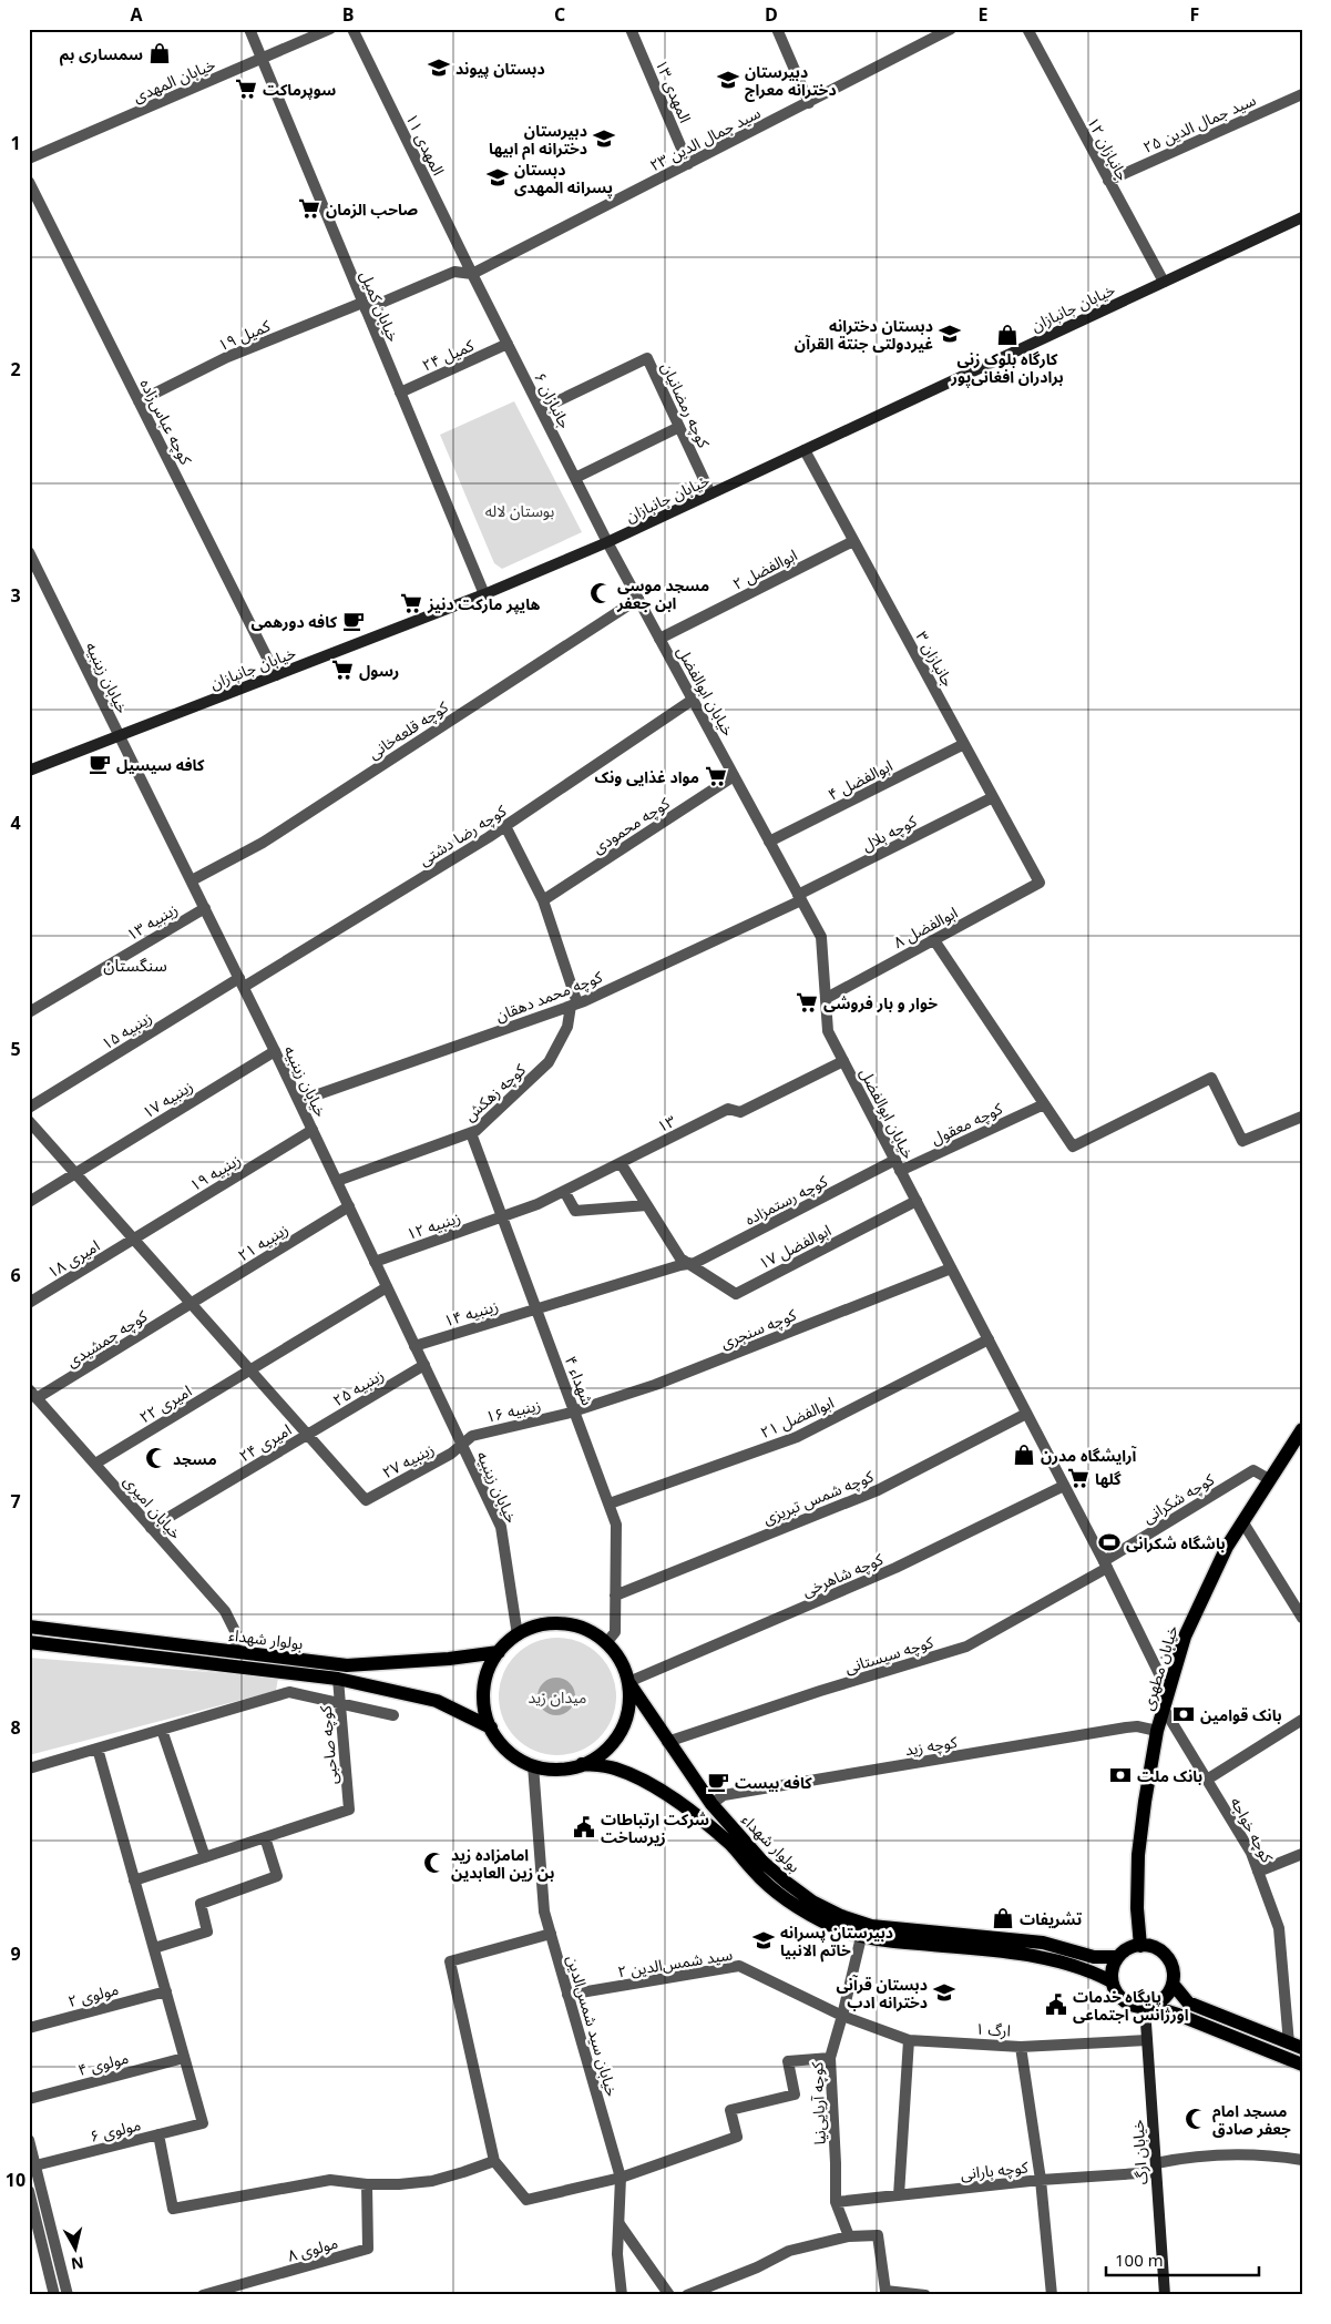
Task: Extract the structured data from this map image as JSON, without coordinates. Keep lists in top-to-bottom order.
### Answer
{
  "streets": {
    "main road": [
      "خیابان جانبازان",
      "بولوار شهداء",
      "خیابان مطهری",
      "خیابان ارگ"
    ],
    "street": [
      "خیابان المهدی",
      "المهدی ۱۳",
      "سید جمال الدین ۲۵",
      "سید جمال الدین ۲۳",
      "المهدی ۱۱",
      "جانبازان ۱۲",
      "خیابان کمیل",
      "کمیل ۱۹",
      "کمیل ۲۴",
      "جانبازان ۶",
      "کوچه رمضانیان",
      "کوچه عباس‌زاده",
      "ابوالفضل ۲",
      "جانبازان ۳",
      "خیابان زینبیه",
      "خیابان ابوالفضل",
      "کوچه قلعه‌خانی",
      "ابوالفضل ۴",
      "کوچه محمودی",
      "کوچه بلال",
      "کوچه رضا دشتی",
      "زینبیه ۱۳",
      "ابوالفضل ۸",
      "کوچه محمد دهقان",
      "زینبیه ۱۵",
      "کوچه زهکش",
      "زینبیه ۱۷",
      "۱۳",
      "کوچه معقول",
      "زینبیه ۱۹",
      "کوچه رستمزاده",
      "زینبیه ۱۲",
      "زینبیه ۲۱",
      "ابوالفضل ۱۷",
      "امیری ۱۸",
      "زینبیه ۱۴",
      "کوچه سنجری",
      "کوچه جمشیدی",
      "شهداء ۴",
      "زینبیه ۲۵",
      "امیری ۲۲",
      "زینبیه ۱۶",
      "ابوالفضل ۲۱",
      "امیری ۲۴",
      "زینبیه ۲۷",
      "کوچه شمس تبریزی",
      "کوچه شکرانی",
      "خیابان امیری",
      "کوچه شاهرخی",
      "کوچه سیستانی",
      "کوچه صاحبی",
      "کوچه زید",
      "کوچه خواجه",
      "سید شمس‌الدین ۲",
      "مولوی ۲",
      "خیابان سید شمس‌الدین",
      "ارگ ۱",
      "مولوی ۴",
      "کوچه آریایی‌نیا",
      "مولوی ۶",
      "کوچه بارانی",
      "مولوی ۸"
    ]
  },
  "crossings": [
    ["خیابان المهدی", "خیابان کمیل"],
    ["المهدی ۱۳", "سید جمال الدین ۲۳"],
    ["سید جمال الدین ۲۵", "جانبازان ۱۲"],
    ["سید جمال الدین ۲۳", "المهدی ۱۱"],
    ["سید جمال الدین ۲۳", "کمیل ۱۹"],
    ["سید جمال الدین ۲۳", "جانبازان ۶"],
    ["المهدی ۱۱", "کمیل ۱۹"],
    ["المهدی ۱۱", "جانبازان ۶"],
    ["جانبازان ۱۲", "خیابان جانبازان"],
    ["خیابان کمیل", "خیابان جانبازان"],
    ["خیابان کمیل", "کمیل ۱۹"],
    ["خیابان کمیل", "کمیل ۲۴"],
    ["خیابان جانبازان", "جانبازان ۶"],
    ["خیابان جانبازان", "کوچه رمضانیان"],
    ["خیابان جانبازان", "کوچه عباس‌زاده"],
    ["خیابان جانبازان", "جانبازان ۳"],
    ["خیابان جانبازان", "خیابان زینبیه"],
    ["خیابان جانبازان", "خیابان ابوالفضل"],
    ["کمیل ۱۹", "جانبازان ۶"],
    ["کمیل ۱۹", "کوچه عباس‌زاده"],
    ["کمیل ۲۴", "جانبازان ۶"],
    ["جانبازان ۶", "کوچه رمضانیان"],
    ["جانبازان ۶", "خیابان ابوالفضل"],
    ["ابوالفضل ۲", "جانبازان ۳"],
    ["ابوالفضل ۲", "خیابان ابوالفضل"],
    ["جانبازان ۳", "ابوالفضل ۴"],
    ["جانبازان ۳", "کوچه بلال"],
    ["جانبازان ۳", "ابوالفضل ۸"],
    ["خیابان زینبیه", "کوچه قلعه‌خانی"],
    ["خیابان زینبیه", "کوچه رضا دشتی"],
    ["خیابان زینبیه", "زینبیه ۱۳"],
    ["خیابان زینبیه", "کوچه محمد دهقان"],
    ["خیابان زینبیه", "زینبیه ۱۵"],
    ["خیابان زینبیه", "کوچه زهکش"],
    ["خیابان زینبیه", "زینبیه ۱۷"],
    ["خیابان زینبیه", "زینبیه ۱۹"],
    ["خیابان زینبیه", "زینبیه ۱۲"],
    ["خیابان زینبیه", "زینبیه ۲۱"],
    ["خیابان زینبیه", "زینبیه ۱۴"],
    ["خیابان زینبیه", "شهداء ۴"],
    ["خیابان زینبیه", "زینبیه ۲۵"],
    ["خیابان زینبیه", "امیری ۲۲"],
    ["خیابان زینبیه", "زینبیه ۱۶"],
    ["خیابان زینبیه", "زینبیه ۲۷"],
    ["خیابان زینبیه", "کوچه شاهرخی"],
    ["خیابان زینبیه", "بولوار شهداء"],
    ["خیابان زینبیه", "خیابان سید شمس‌الدین"],
    ["خیابان ابوالفضل", "کوچه قلعه‌خانی"],
    ["خیابان ابوالفضل", "ابوالفضل ۴"],
    ["خیابان ابوالفضل", "کوچه محمودی"],
    ["خیابان ابوالفضل", "کوچه بلال"],
    ["خیابان ابوالفضل", "کوچه رضا دشتی"],
    ["خیابان ابوالفضل", "ابوالفضل ۸"],
    ["خیابان ابوالفضل", "کوچه محمد دهقان"],
    ["خیابان ابوالفضل", "۱۳"],
    ["خیابان ابوالفضل", "کوچه معقول"],
    ["خیابان ابوالفضل", "کوچه رستمزاده"],
    ["خیابان ابوالفضل", "ابوالفضل ۱۷"],
    ["خیابان ابوالفضل", "کوچه سنجری"],
    ["خیابان ابوالفضل", "ابوالفضل ۲۱"],
    ["خیابان ابوالفضل", "کوچه شمس تبریزی"],
    ["خیابان ابوالفضل", "کوچه شکرانی"],
    ["خیابان ابوالفضل", "کوچه شاهرخی"],
    ["خیابان ابوالفضل", "کوچه سیستانی"],
    ["خیابان ابوالفضل", "خیابان مطهری"],
    ["کوچه بلال", "کوچه محمد دهقان"],
    ["کوچه رضا دشتی", "زینبیه ۱۵"],
    ["کوچه محمد دهقان", "کوچه زهکش"],
    ["کوچه زهکش", "شهداء ۴"],
    ["۱۳", "زینبیه ۱۲"],
    ["۱۳", "شهداء ۴"],
    ["کوچه معقول", "کوچه رستمزاده"],
    ["زینبیه ۱۹", "امیری ۱۸"],
    ["کوچه رستمزاده", "ابوالفضل ۱۷"],
    ["کوچه رستمزاده", "زینبیه ۱۴"],
    ["کوچه رستمزاده", "شهداء ۴"],
    ["زینبیه ۱۲", "شهداء ۴"],
    ["زینبیه ۲۱", "کوچه جمشیدی"],
    ["زینبیه ۱۴", "شهداء ۴"],
    ["کوچه سنجری", "شهداء ۴"],
    ["کوچه سنجری", "زینبیه ۱۶"],
    ["کوچه جمشیدی", "خیابان امیری"],
    ["شهداء ۴", "زینبیه ۱۶"],
    ["شهداء ۴", "ابوالفضل ۲۱"],
    ["شهداء ۴", "کوچه شمس تبریزی"],
    ["شهداء ۴", "کوچه شاهرخی"],
    ["شهداء ۴", "بولوار شهداء"],
    ["شهداء ۴", "خیابان سید شمس‌الدین"],
    ["زینبیه ۲۵", "امیری ۲۴"],
    ["زینبیه ۲۵", "زینبیه ۲۷"],
    ["امیری ۲۲", "خیابان امیری"],
    ["زینبیه ۱۶", "زینبیه ۲۷"],
    ["امیری ۲۴", "زینبیه ۲۷"],
    ["امیری ۲۴", "خیابان امیری"],
    ["کوچه شکرانی", "کوچه سیستانی"],
    ["کوچه شکرانی", "خیابان مطهری"],
    ["خیابان امیری", "بولوار شهداء"],
    ["کوچه شاهرخی", "بولوار شهداء"],
    ["کوچه شاهرخی", "خیابان سید شمس‌الدین"],
    ["بولوار شهداء", "کوچه سیستانی"],
    ["بولوار شهداء", "خیابان مطهری"],
    ["بولوار شهداء", "کوچه صاحبی"],
    ["بولوار شهداء", "کوچه زید"],
    ["بولوار شهداء", "خیابان سید شمس‌الدین"],
    ["بولوار شهداء", "کوچه آریایی‌نیا"],
    ["بولوار شهداء", "خیابان ارگ"],
    ["خیابان مطهری", "کوچه زید"],
    ["خیابان مطهری", "کوچه خواجه"],
    ["خیابان مطهری", "خیابان ارگ"],
    ["سید شمس‌الدین ۲", "خیابان سید شمس‌الدین"],
    ["سید شمس‌الدین ۲", "ارگ ۱"],
    ["سید شمس‌الدین ۲", "کوچه آریایی‌نیا"],
    ["ارگ ۱", "کوچه آریایی‌نیا"],
    ["ارگ ۱", "خیابان ارگ"],
    ["مولوی ۴", "مولوی ۶"],
    ["کوچه آریایی‌نیا", "کوچه بارانی"],
    ["خیابان ارگ", "کوچه بارانی"]
  ],
  "districts": ["سنگستان"],
  "parks": ["بوستان لاله", "میدان زید"],
  "places": {
    "shop": [
      "سمساری بم",
      "کارگاه بلوک زنی برادران افغانی‌پور",
      "آرایشگاه مدرن",
      "تشریفات"
    ],
    "school or university": [
      "دبستان پیوند",
      "دبیرستان دخترانه معراج",
      "دبیرستان دخترانه ام ابیها",
      "دبستان پسرانه المهدی",
      "دبستان دخترانه غیردولتی جنتة القرآن",
      "دبیرستان پسرانه خاتم الانبیا",
      "دبستان قرآنی دخترانه ادب"
    ],
    "supermarket": [
      "سوپرماکت",
      "صاحب الزمان",
      "هایپر مارکت دنیز",
      "رسول",
      "مواد غذایی ونک",
      "خوار و بار فروشی",
      "گلها"
    ],
    "mosque": [
      "مسجد موسی ابن جعفر",
      "مسجد",
      "امامزاده زید بن زین العابدین",
      "مسجد امام جعفر صادق"
    ],
    "cafe": ["کافه دورهمی", "کافه سیسیل", "کافه بیست"],
    "sports": ["باشگاه شکرانی"],
    "bank": ["بانک قوامین", "بانک ملت"],
    "public building": ["شرکت ارتباطات زیرساخت", "پایگاه خدمات اورژانس اجتماعی"]
  },
  "scale_bar": "100 m",
  "north": "bottom",
  "grid": {
    "columns": [
      "A",
      "B",
      "C",
      "D",
      "E",
      "F"
    ],
    "rows": [
      "1",
      "2",
      "3",
      "4",
      "5",
      "6",
      "7",
      "8",
      "9",
      "10"
    ]
  }
}
